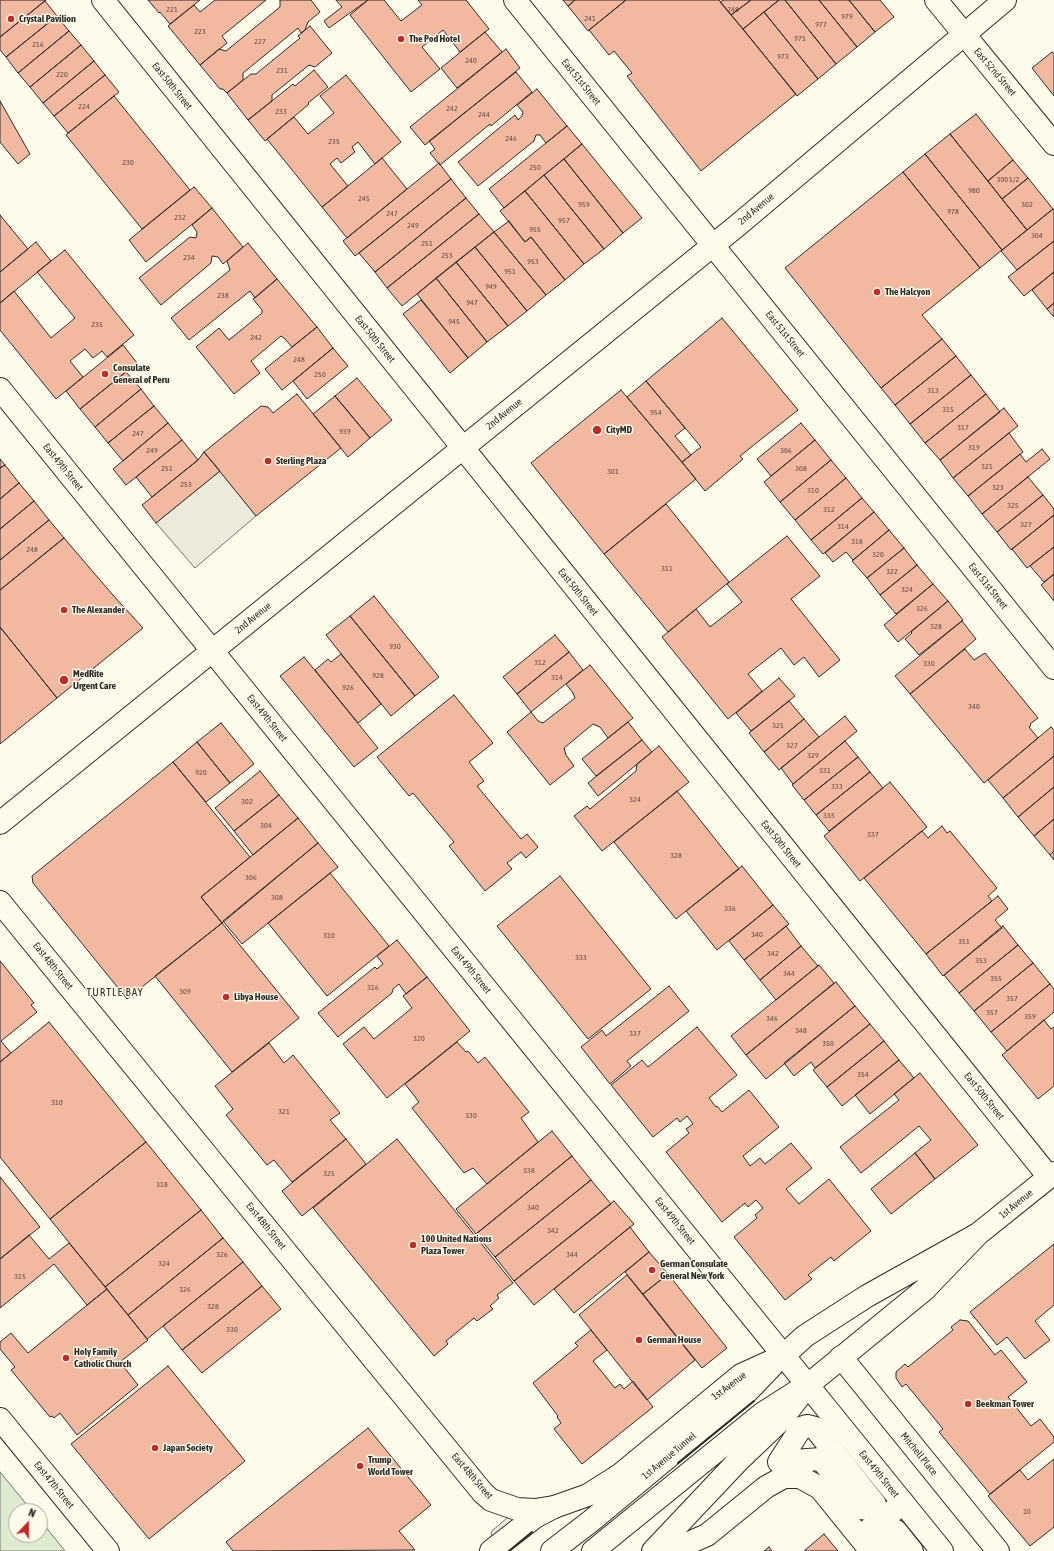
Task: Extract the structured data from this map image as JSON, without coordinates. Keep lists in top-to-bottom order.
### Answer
{
  "streets": {
    "main road": [
      "East 52nd Street",
      "East 51st Street",
      "East 50th Street",
      "2nd Avenue",
      "East 49th Street",
      "East 48th Street",
      "1st Avenue",
      "Mitchell Place",
      "1st Avenue Tunnel",
      "East 47th Street"
    ]
  },
  "crossings": [
    ["East 52nd Street", "2nd Avenue"],
    ["East 51st Street", "2nd Avenue"],
    ["East 50th Street", "2nd Avenue"],
    ["East 50th Street", "1st Avenue"],
    ["2nd Avenue", "East 49th Street"],
    ["East 49th Street", "1st Avenue"],
    ["East 49th Street", "1st Avenue Tunnel"],
    ["East 48th Street", "1st Avenue"],
    ["1st Avenue", "Mitchell Place"],
    ["1st Avenue", "1st Avenue Tunnel"]
  ],
  "districts": ["TURTLE BAY"],
  "places": [
    "Crystal Pavilion",
    "The Pod Hotel",
    "The Halcyon",
    "Consulate General of Peru",
    "CityMD",
    "Sterling Plaza",
    "The Alexander",
    "MedRite Urgent Care",
    "Libya House",
    "100 United Nations Plaza Tower",
    "German Consulate General New York",
    "German House",
    "Holy Family Catholic Church",
    "Beekman Tower",
    "Japan Society",
    "Trump World Tower"
  ],
  "house_numbers": [
    "221",
    "248",
    "979",
    "241",
    "977",
    "223",
    "975",
    "227",
    "216",
    "973",
    "240",
    "231",
    "220",
    "224",
    "242",
    "233",
    "244",
    "246",
    "235",
    "230",
    "250",
    "300 1/2",
    "980",
    "245",
    "959",
    "302",
    "978",
    "247",
    "232",
    "957",
    "249",
    "955",
    "304",
    "251",
    "253",
    "234",
    "953",
    "951",
    "949",
    "238",
    "947",
    "945",
    "235",
    "242",
    "248",
    "250",
    "313",
    "315",
    "954",
    "317",
    "939",
    "247",
    "319",
    "249",
    "306",
    "321",
    "251",
    "308",
    "301",
    "253",
    "323",
    "310",
    "325",
    "312",
    "327",
    "314",
    "318",
    "248",
    "320",
    "311",
    "322",
    "324",
    "326",
    "328",
    "930",
    "312",
    "330",
    "928",
    "314",
    "926",
    "340",
    "325",
    "327",
    "329",
    "331",
    "920",
    "333",
    "324",
    "302",
    "335",
    "304",
    "337",
    "328",
    "306",
    "308",
    "336",
    "340",
    "310",
    "351",
    "342",
    "333",
    "353",
    "344",
    "355",
    "316",
    "309",
    "357",
    "357",
    "359",
    "346",
    "348",
    "337",
    "320",
    "350",
    "354",
    "310",
    "321",
    "330",
    "338",
    "325",
    "318",
    "340",
    "342",
    "326",
    "344",
    "324",
    "315",
    "326",
    "328",
    "330",
    "10"
  ],
  "north": "top"
}
